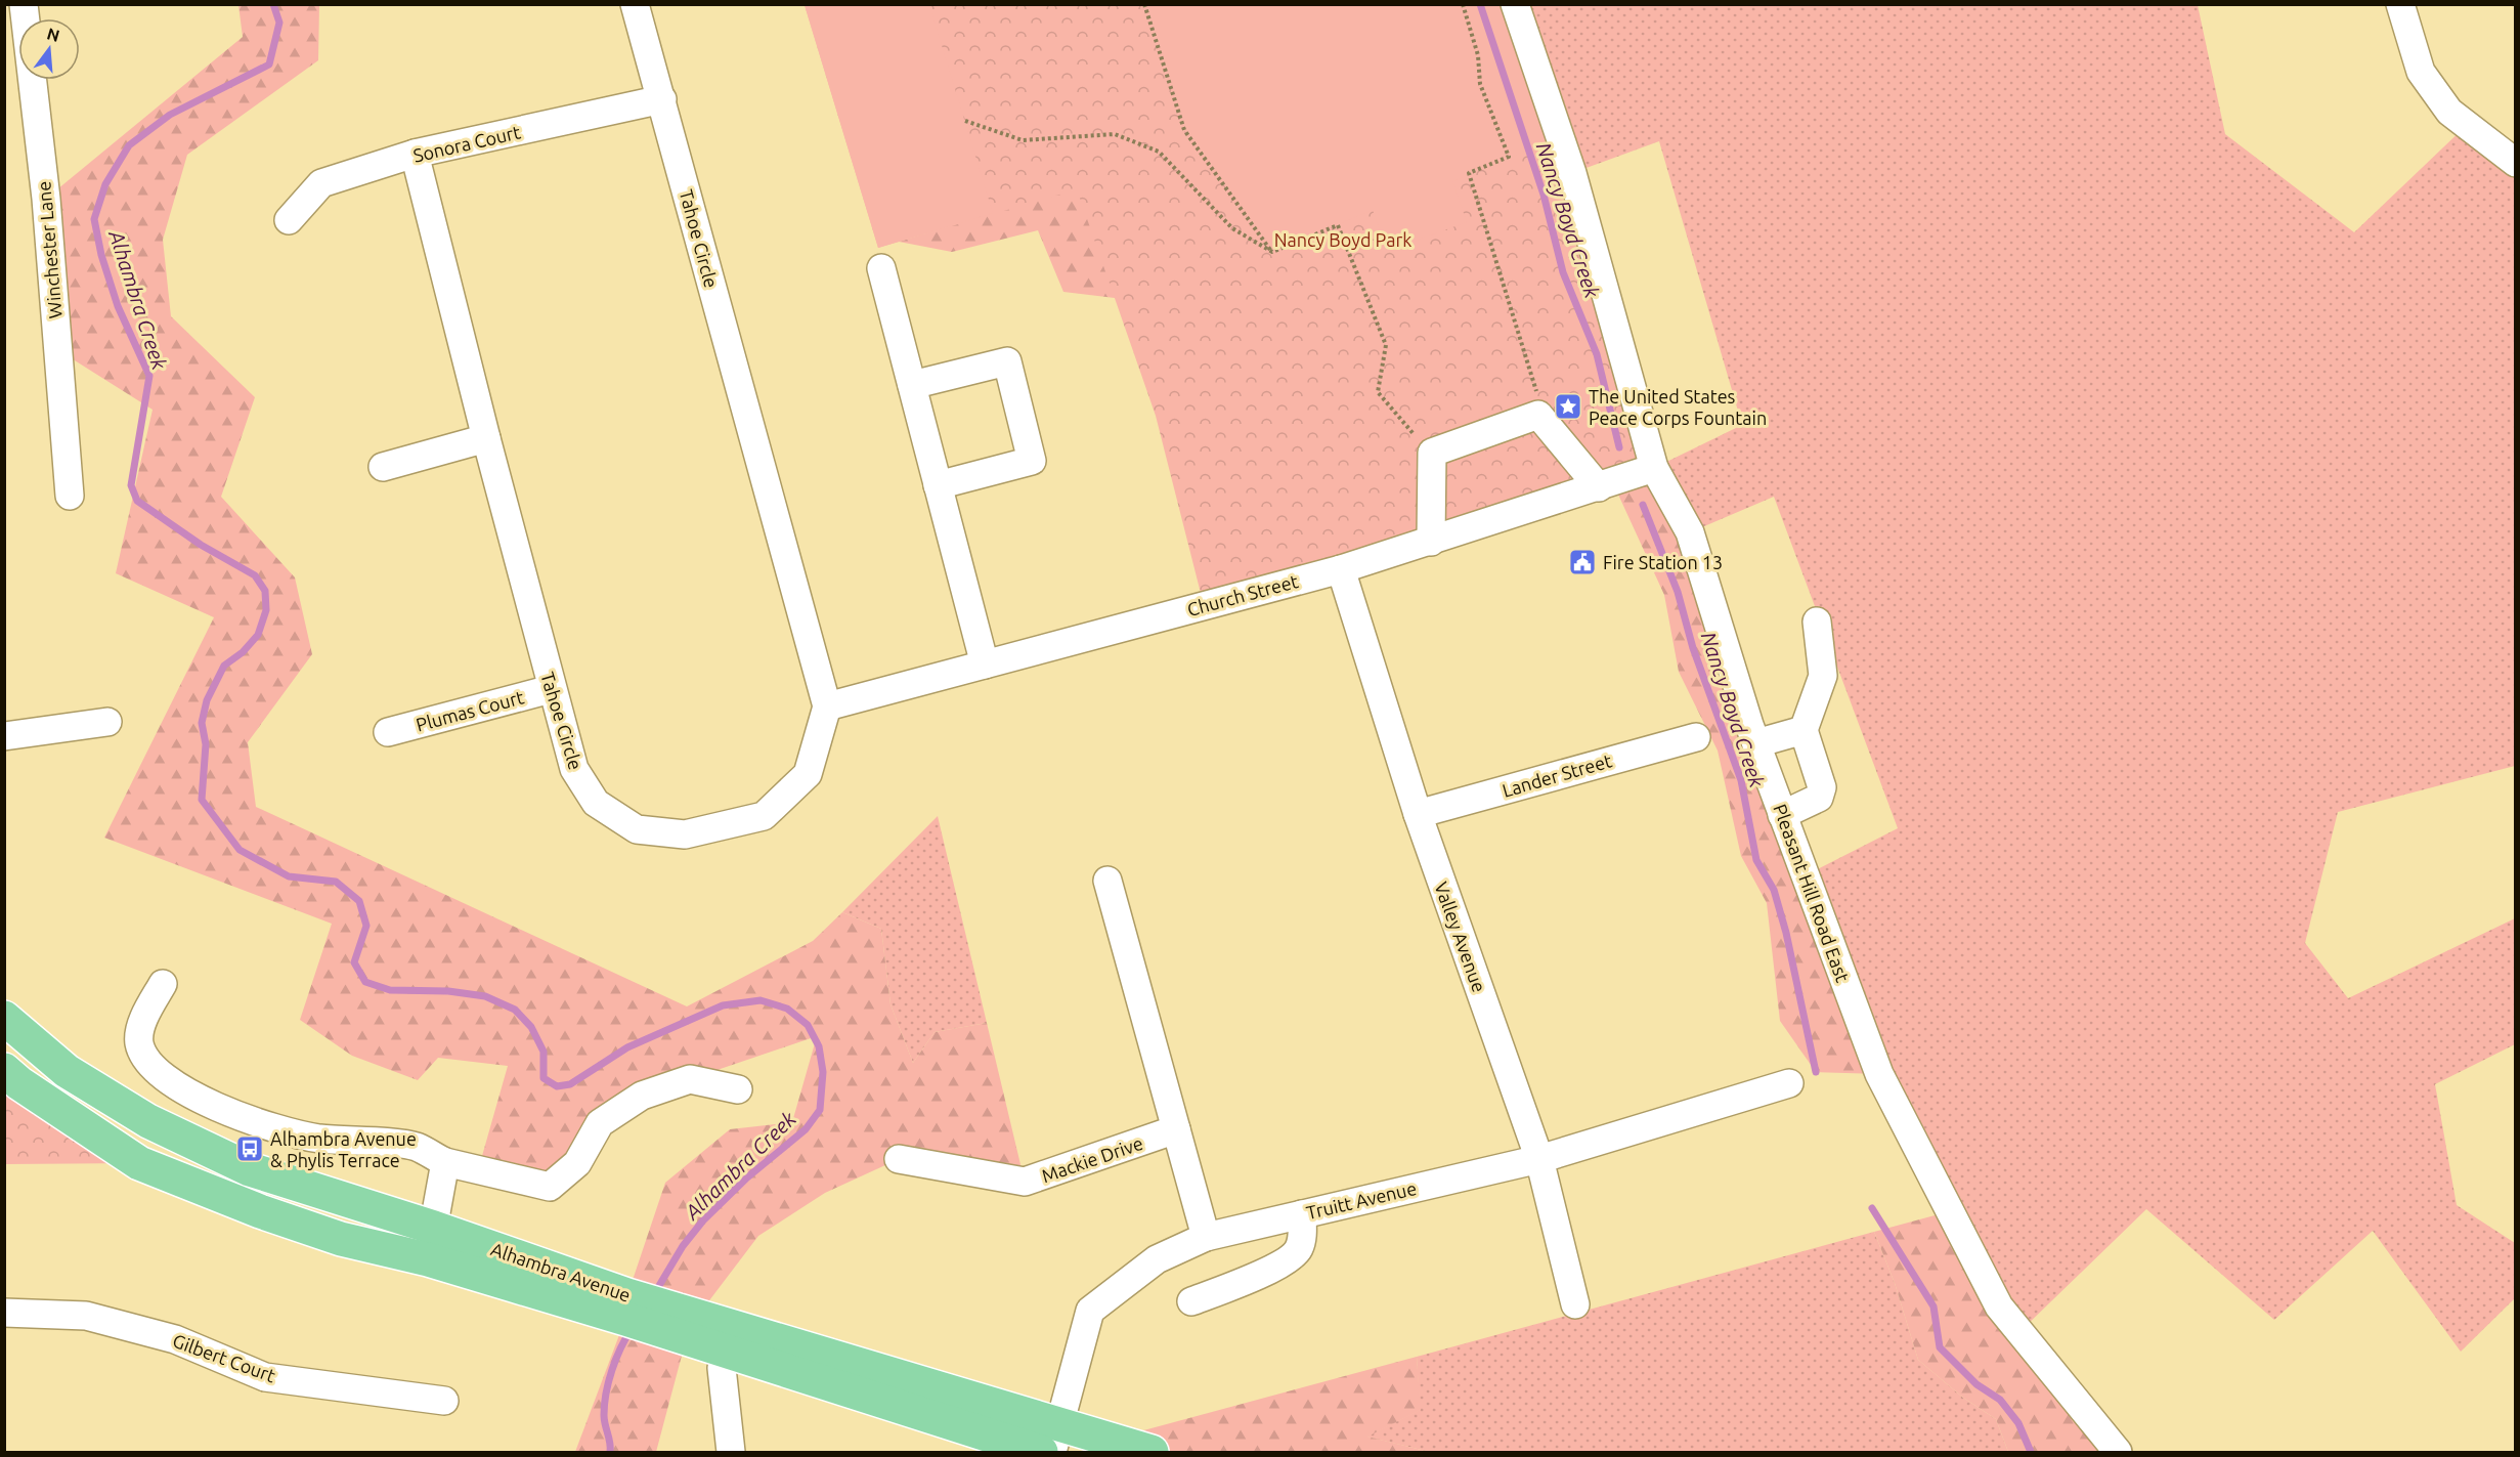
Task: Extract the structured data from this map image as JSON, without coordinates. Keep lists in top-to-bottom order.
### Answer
{
  "streets": {
    "main road": ["Alhambra Avenue"],
    "street": [
      "Sonora Court",
      "Tahoe Circle",
      "Winchester Lane",
      "Church Street",
      "Plumas Court",
      "Lander Street",
      "Pleasant Hill Road East",
      "Valley Avenue",
      "Mackie Drive",
      "Truitt Avenue",
      "Gilbert Court"
    ]
  },
  "crossings": [
    ["Sonora Court", "Tahoe Circle"],
    ["Tahoe Circle", "Church Street"],
    ["Tahoe Circle", "Plumas Court"],
    ["Church Street", "Pleasant Hill Road East"],
    ["Church Street", "Valley Avenue"],
    ["Lander Street", "Valley Avenue"],
    ["Valley Avenue", "Truitt Avenue"],
    ["Truitt Avenue", "Alhambra Avenue"]
  ],
  "water": ["Nancy Boyd Creek", "Alhambra Creek"],
  "parks": ["Nancy Boyd Park"],
  "places": {
    "place": ["The United States Peace Corps Fountain"],
    "public building": ["Fire Station 13"],
    "bus stop": ["Alhambra Avenue & Phylis Terrace"]
  },
  "north": "top"
}
